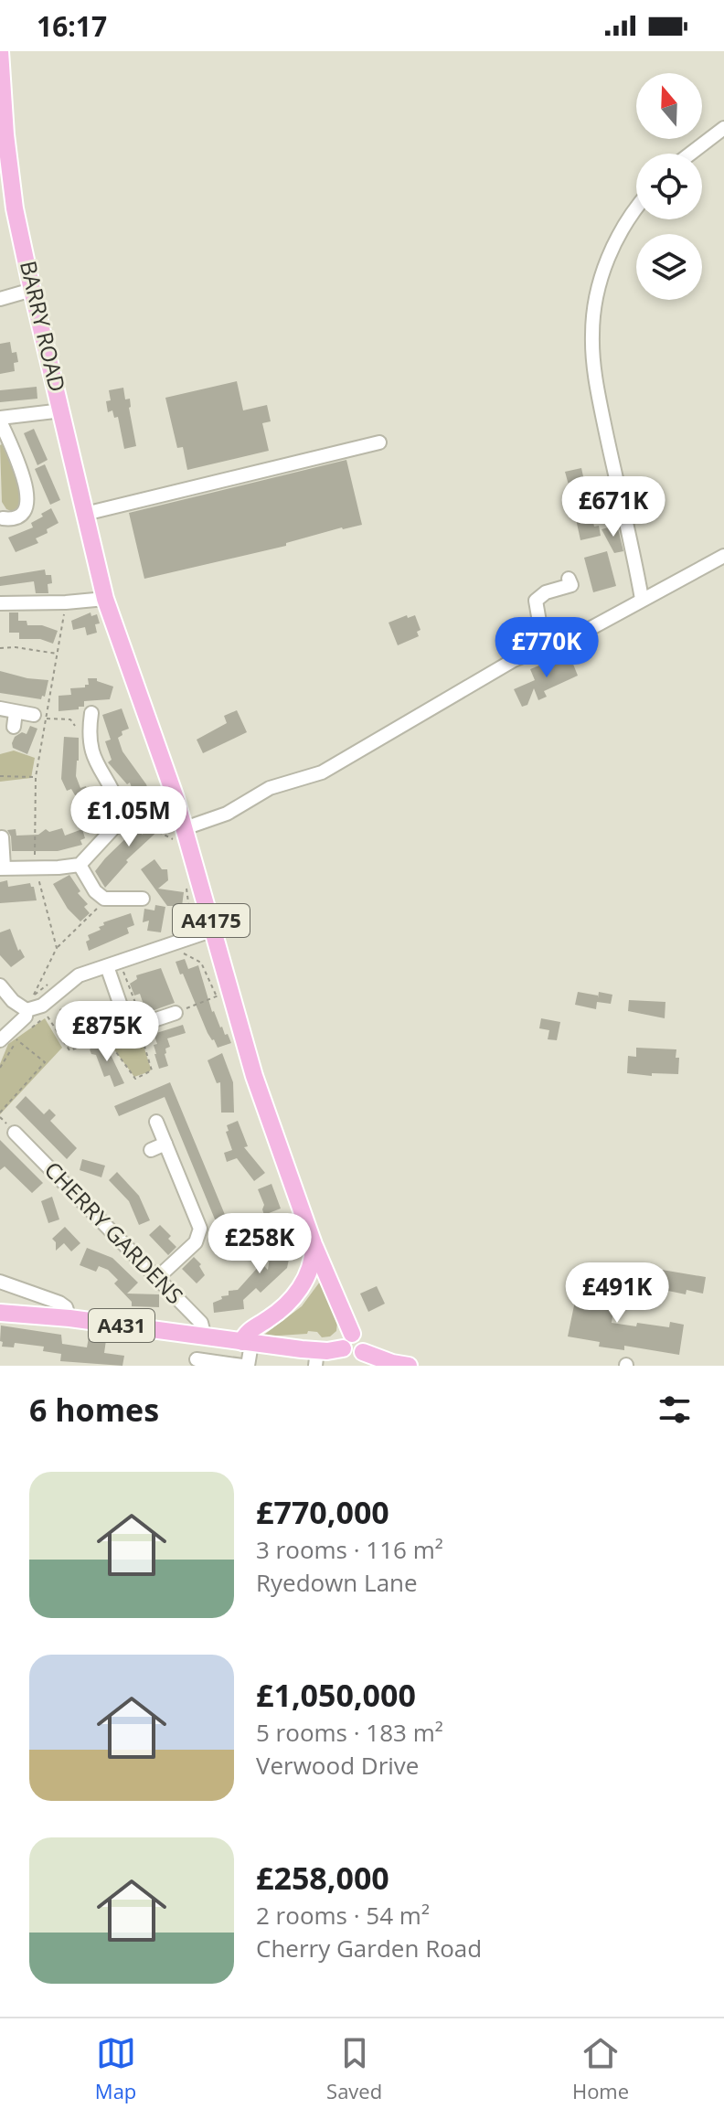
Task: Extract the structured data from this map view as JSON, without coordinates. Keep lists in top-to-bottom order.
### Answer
{
  "streets": {
    "main road": ["BARRY ROAD", "A4175", "A431"],
    "street": ["CHERRY GARDENS"]
  },
  "crossings": [
    ["BARRY ROAD", "A4175"],
    ["A4175", "A431"],
    ["CHERRY GARDENS", "A431"]
  ],
  "north": "top",
  "page": {
    "status": "16:17",
    "price": [
      "£671K",
      "£770K",
      "£1.05M",
      "£875K",
      "£258K",
      "£491K"
    ],
    "heading": "6 homes",
    "list": [
      {
        "name": "£770,000",
        "note": "3 rooms · 116 m² · Ryedown Lane"
      },
      {
        "name": "£1,050,000",
        "note": "5 rooms · 183 m² · Verwood Drive"
      },
      {
        "name": "£258,000",
        "note": "2 rooms · 54 m² · Cherry Garden Road"
      }
    ],
    "tabs": ["Map", "Saved", "Home"]
  }
}
